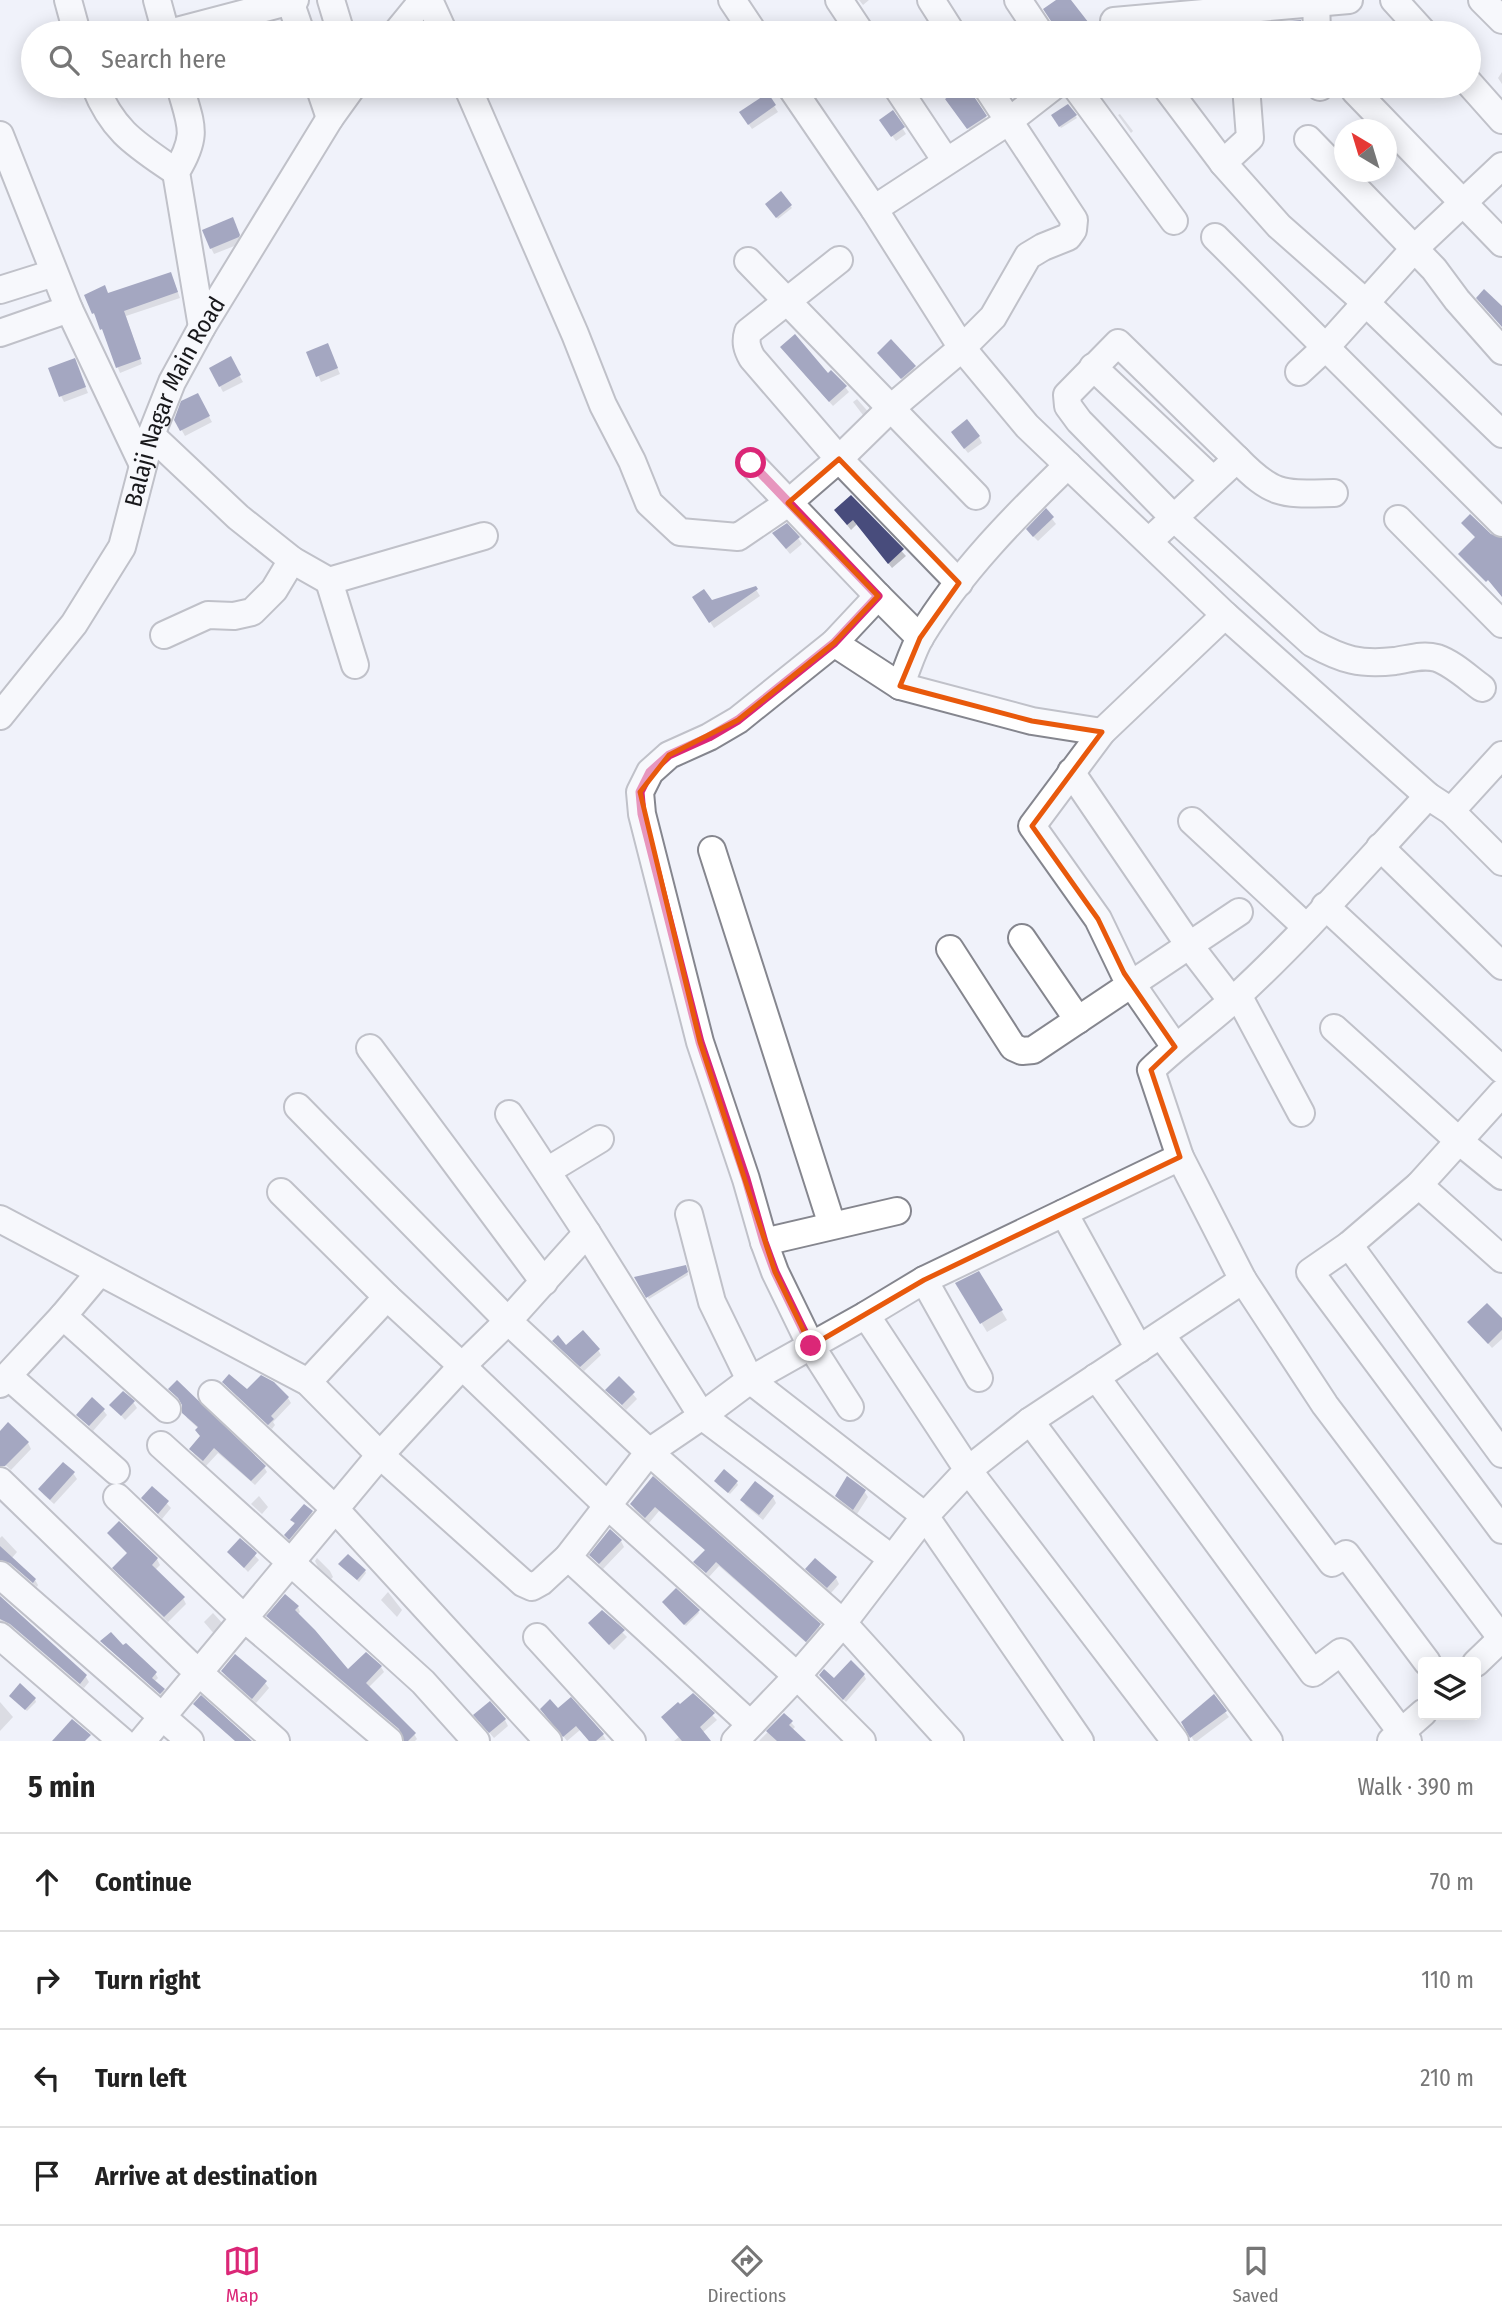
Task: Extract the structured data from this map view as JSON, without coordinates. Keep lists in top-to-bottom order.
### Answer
{
  "streets": {
    "street": ["Balaji Nagar Main Road"]
  },
  "north": "top left",
  "page": {
    "search": "Search here",
    "heading": ["5 min", "Walk · 390 m"],
    "list": [
      ["Continue", "70 m"],
      ["Turn right", "110 m"],
      ["Turn left", "210 m"],
      "Arrive at destination"
    ],
    "nav": ["Map", "Directions", "Saved"]
  }
}
